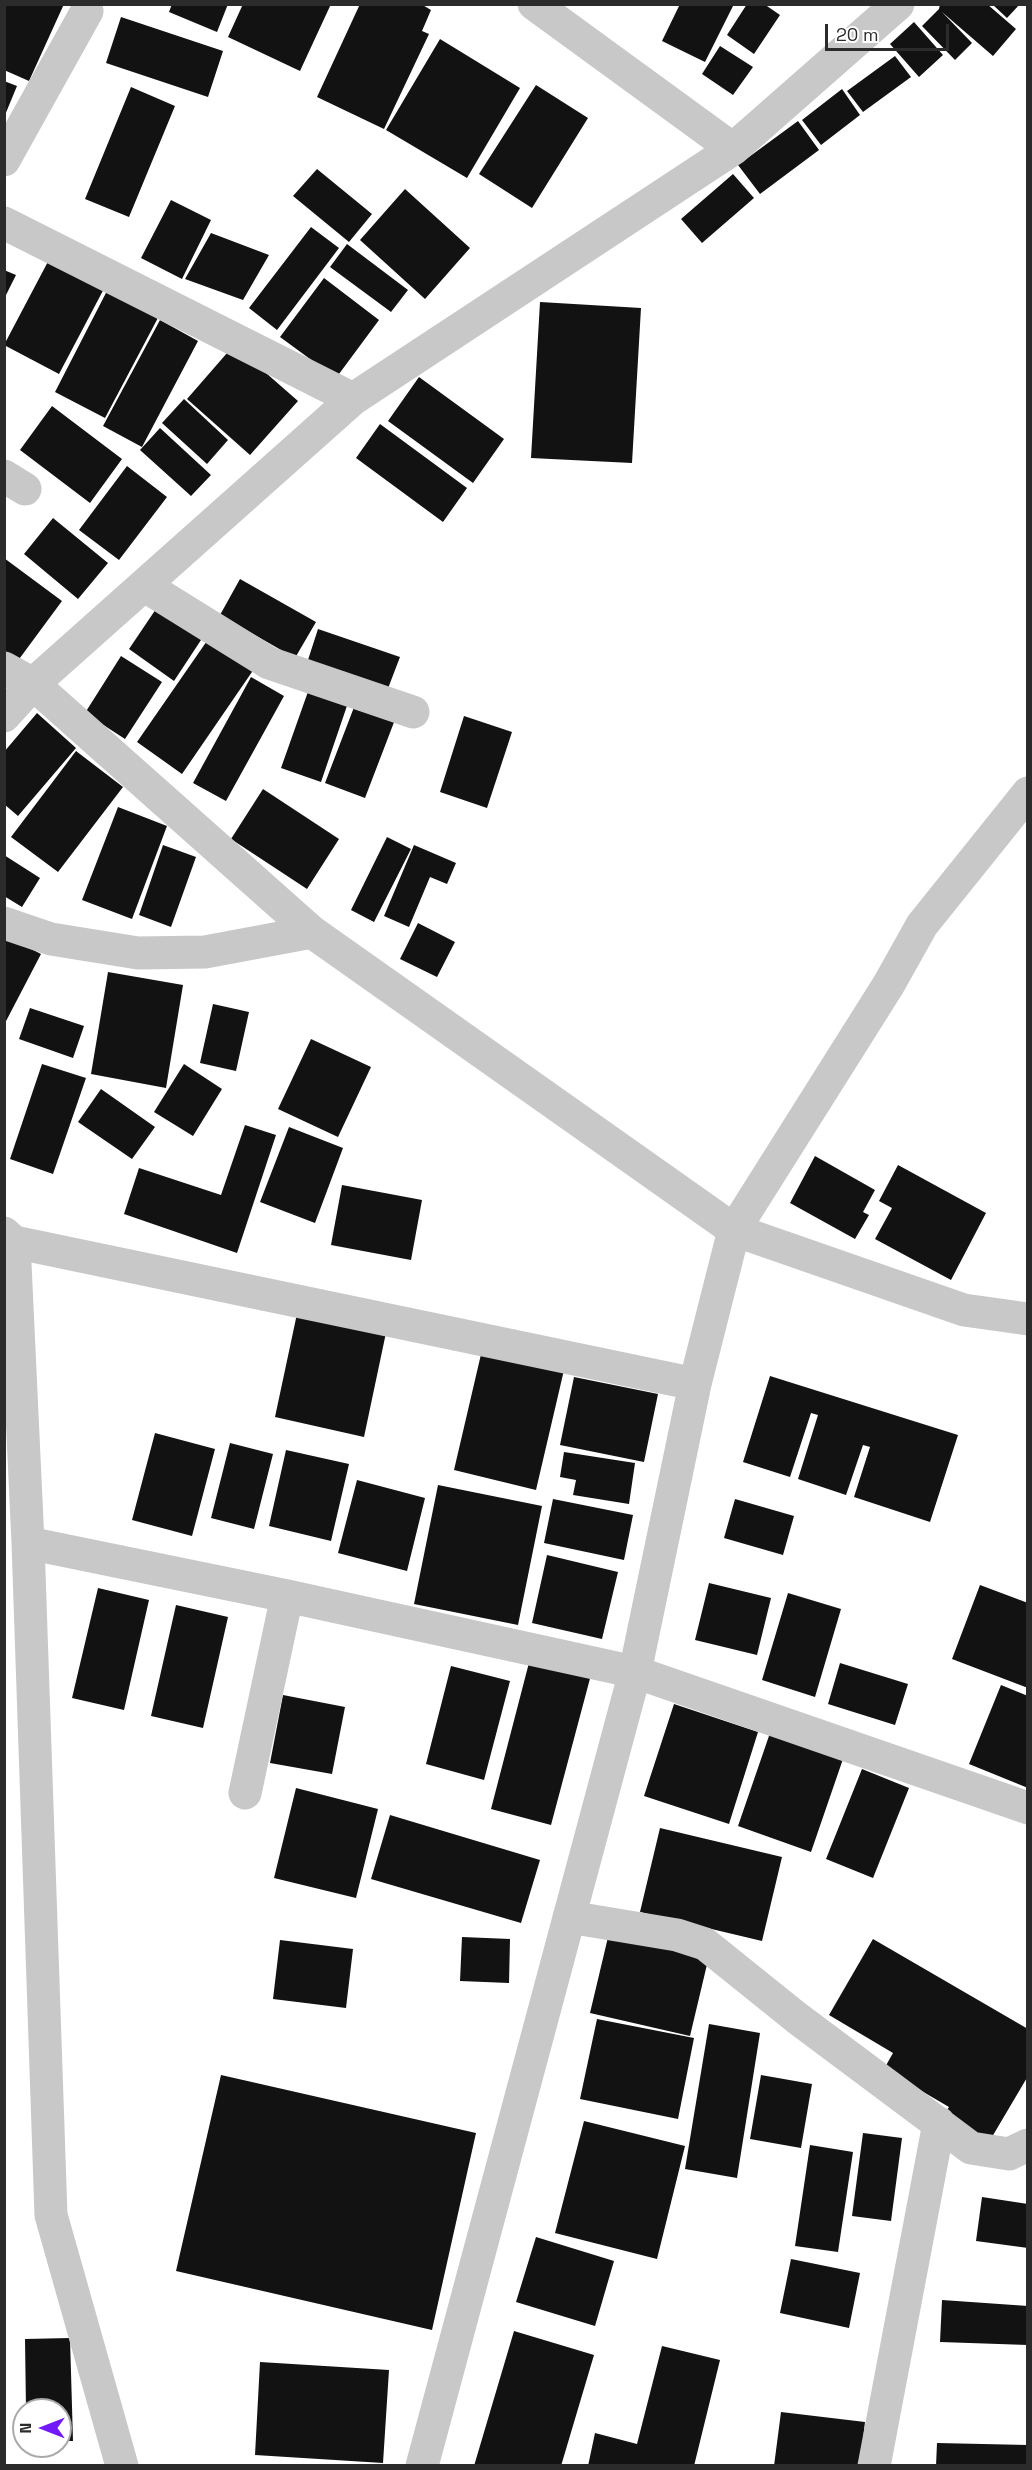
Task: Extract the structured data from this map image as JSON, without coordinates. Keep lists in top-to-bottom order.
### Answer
{
  "scale_bar": "20 m",
  "north": "left"
}
